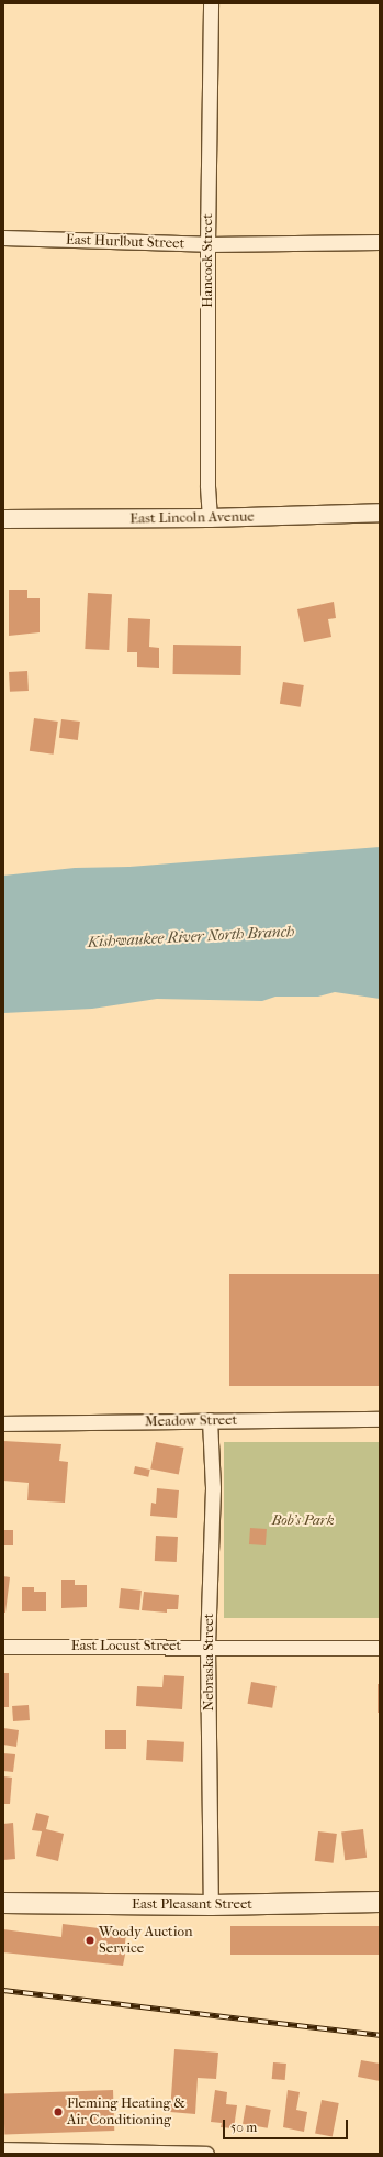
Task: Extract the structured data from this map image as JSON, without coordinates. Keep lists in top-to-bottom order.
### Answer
{
  "streets": {
    "main road": ["East Pleasant Street"],
    "street": [
      "East Hurlbut Street",
      "Hancock Street",
      "East Lincoln Avenue",
      "Meadow Street",
      "East Locust Street",
      "Nebraska Street"
    ]
  },
  "crossings": [
    ["East Hurlbut Street", "Hancock Street"],
    ["Hancock Street", "East Lincoln Avenue"],
    ["Meadow Street", "Nebraska Street"],
    ["East Locust Street", "Nebraska Street"],
    ["Nebraska Street", "East Pleasant Street"]
  ],
  "water": ["Kishwaukee River North Branch"],
  "parks": ["Bob's Park"],
  "places": ["Woody Auction Service", "Fleming Heating & Air Conditioning"],
  "scale_bar": "50 m"
}
